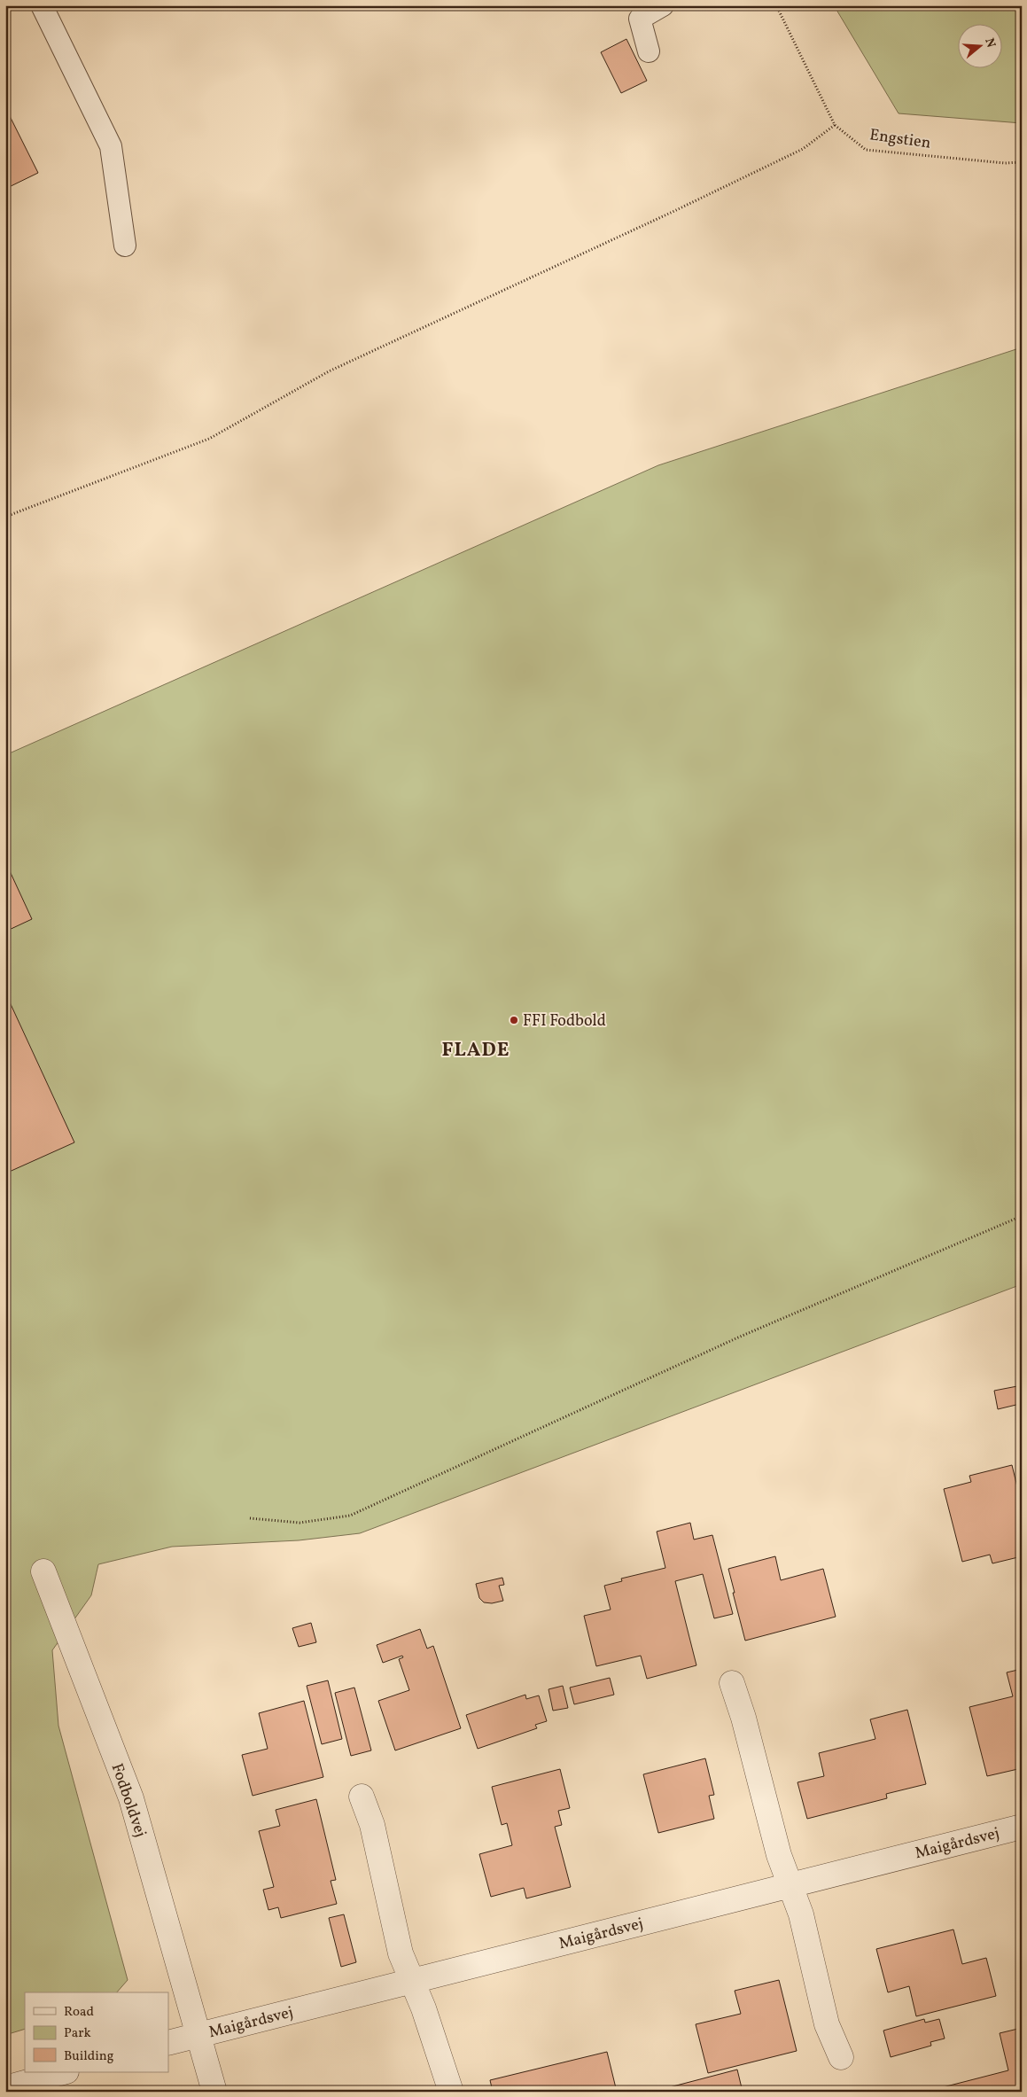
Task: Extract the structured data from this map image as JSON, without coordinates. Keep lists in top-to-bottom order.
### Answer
{
  "streets": {
    "street": ["Fodboldvej", "Maigårdsvej"],
    "path": ["Engstien"]
  },
  "crossings": [
    ["Fodboldvej", "Maigårdsvej"]
  ],
  "districts": ["FLADE"],
  "places": ["FFI Fodbold"],
  "legend": ["Road", "Park", "Building"],
  "north": "right"
}
